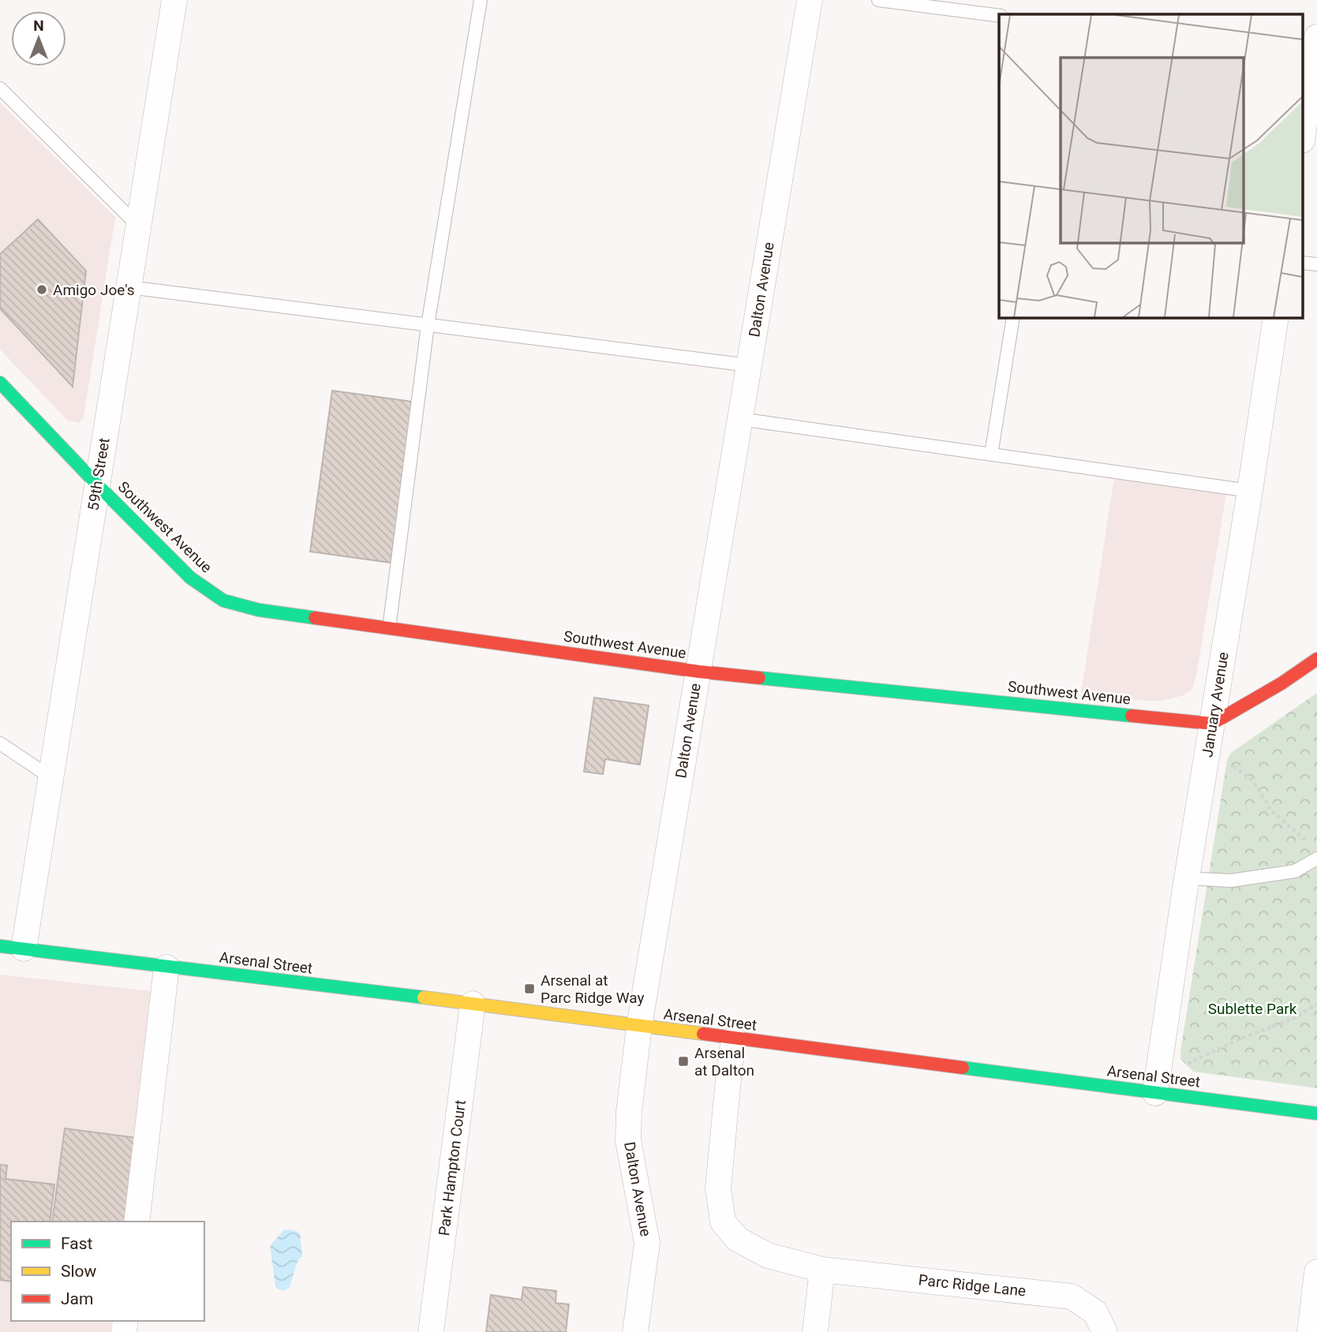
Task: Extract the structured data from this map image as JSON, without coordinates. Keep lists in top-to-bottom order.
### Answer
{
  "streets": {
    "street": [
      "Dalton Avenue",
      "59th Street",
      "Southwest Avenue",
      "January Avenue",
      "Arsenal Street",
      "Park Hampton Court",
      "Parc Ridge Lane"
    ]
  },
  "crossings": [
    ["Dalton Avenue", "Southwest Avenue"],
    ["Dalton Avenue", "Arsenal Street"],
    ["59th Street", "Southwest Avenue"],
    ["59th Street", "Arsenal Street"],
    ["Southwest Avenue", "January Avenue"],
    ["January Avenue", "Arsenal Street"],
    ["Arsenal Street", "Park Hampton Court"],
    ["Arsenal Street", "Parc Ridge Lane"]
  ],
  "parks": ["Sublette Park"],
  "places": {
    "other": ["Amigo Joe's"],
    "transit": ["Arsenal at Parc Ridge Way", "Arsenal at Dalton"]
  },
  "legend": ["Fast", "Slow", "Jam"],
  "north": "top"
}
